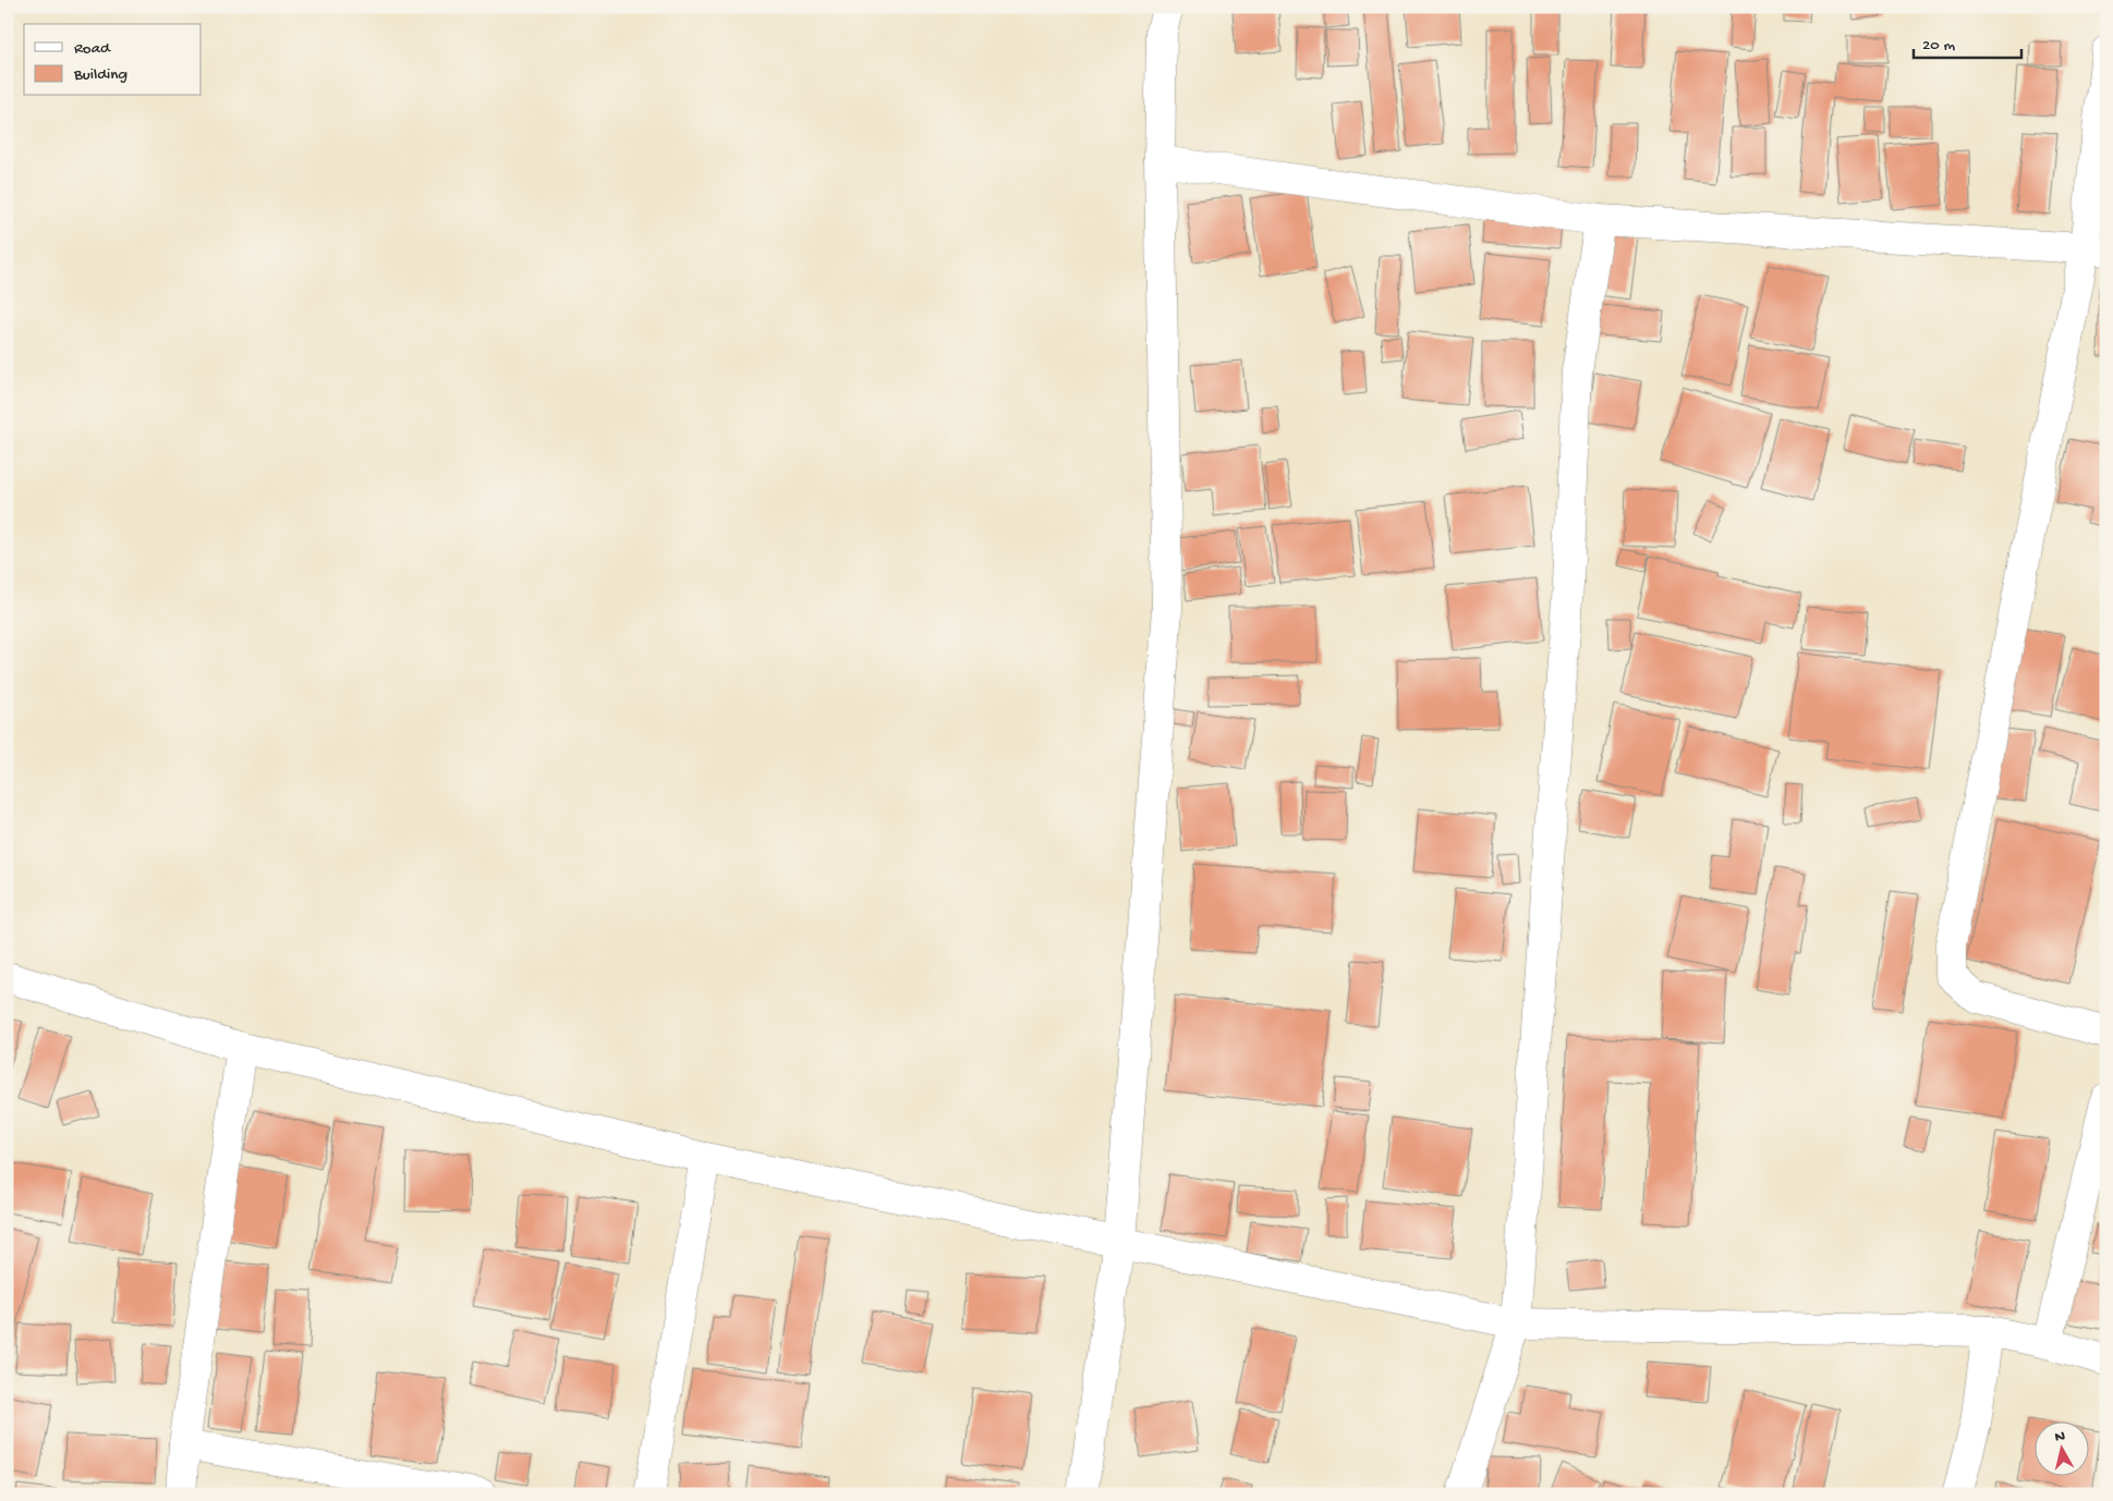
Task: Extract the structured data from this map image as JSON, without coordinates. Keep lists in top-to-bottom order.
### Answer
{
  "legend": ["Road", "Building"],
  "scale_bar": "20 m",
  "north": "top"
}
